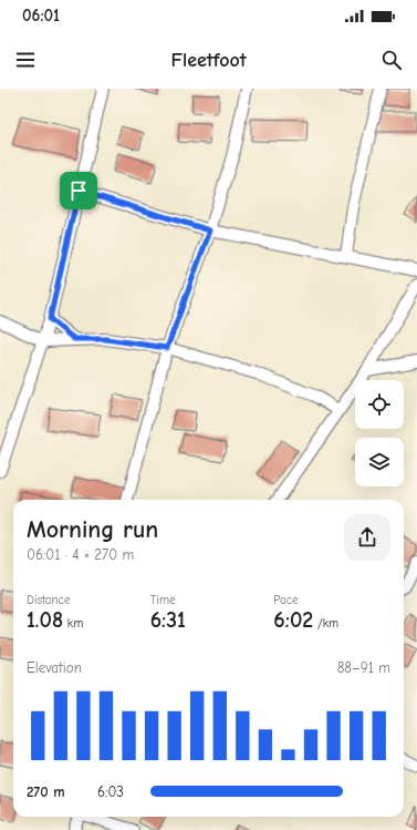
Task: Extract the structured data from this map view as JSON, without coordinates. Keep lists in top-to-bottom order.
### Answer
{
  "page": {
    "status": "06:01",
    "header": "Fleetfoot",
    "heading": ["Morning run", "06:01 · 4 × 270 m"],
    "stats": [
      ["Distance", "1.08 km"],
      ["Time", "6:31"],
      ["Pace", "6:02 /km"]
    ],
    "chart": ["Elevation", "88–91 m"],
    "list": [
      {
        "name": "270 m",
        "note": "6:03"
      }
    ]
  }
}
